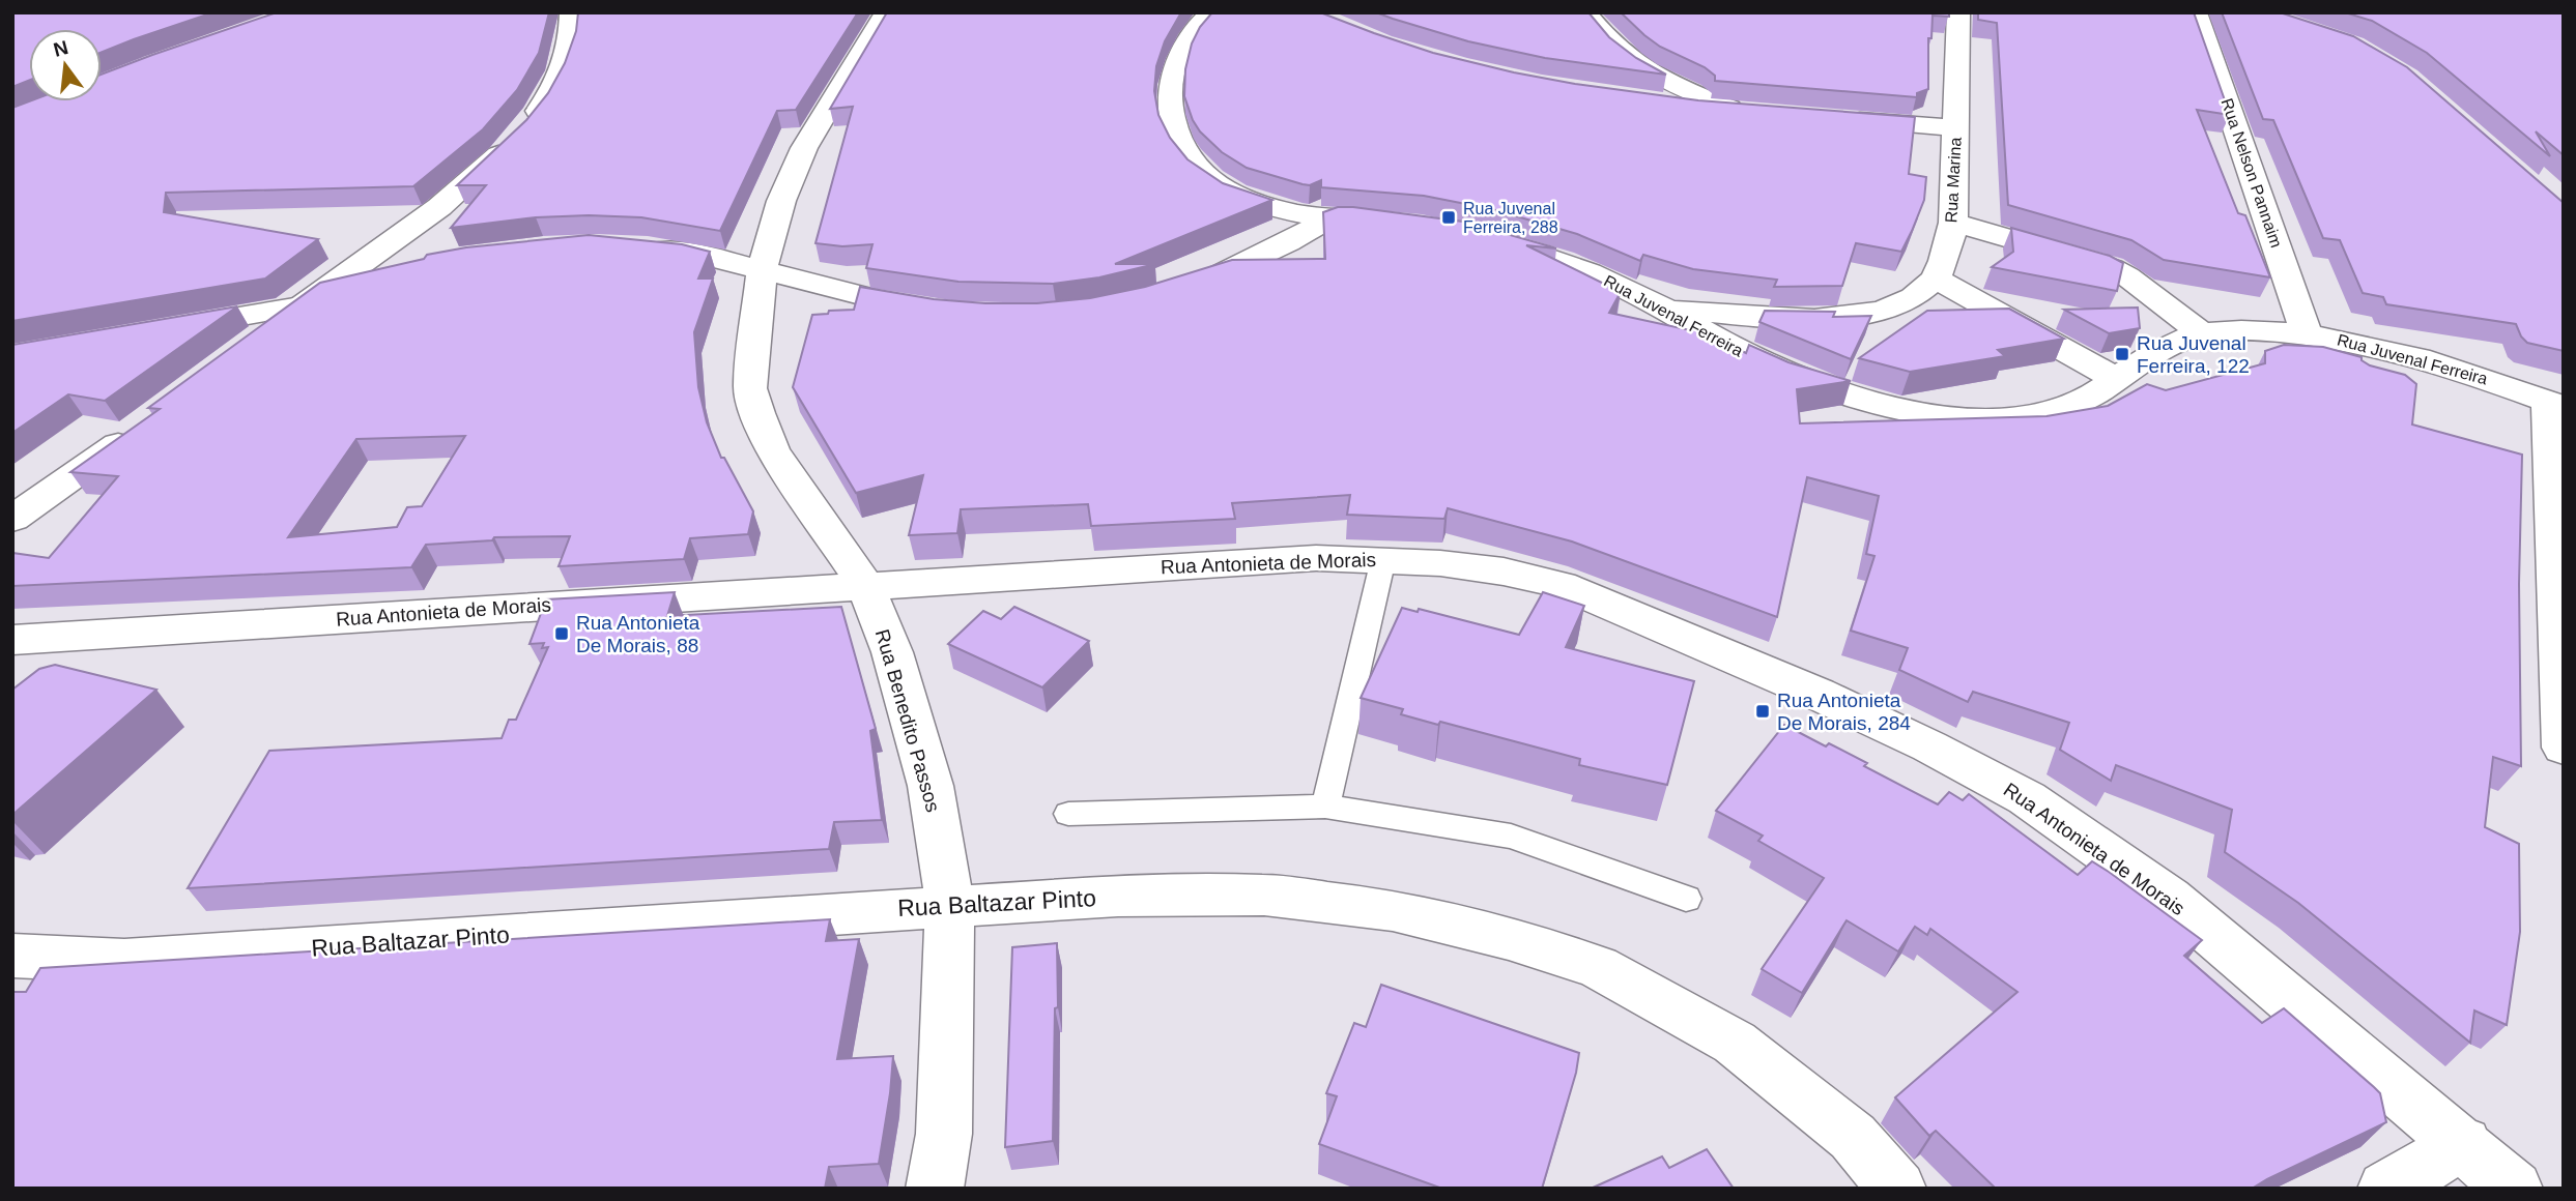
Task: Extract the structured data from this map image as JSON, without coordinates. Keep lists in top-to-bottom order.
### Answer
{
  "streets": {
    "street": [
      "Rua Nelson Pannaim",
      "Rua Marina",
      "Rua Juvenal Ferreira",
      "Rua Antonieta de Morais",
      "Rua Benedito Passos",
      "Rua Baltazar Pinto"
    ]
  },
  "crossings": [
    ["Rua Nelson Pannaim", "Rua Juvenal Ferreira"],
    ["Rua Antonieta de Morais", "Rua Benedito Passos"],
    ["Rua Benedito Passos", "Rua Baltazar Pinto"]
  ],
  "places": {
    "transit": [
      "Rua Juvenal Ferreira, 288",
      "Rua Juvenal Ferreira, 122",
      "Rua Antonieta De Morais, 88",
      "Rua Antonieta De Morais, 284"
    ]
  },
  "north": "top"
}
